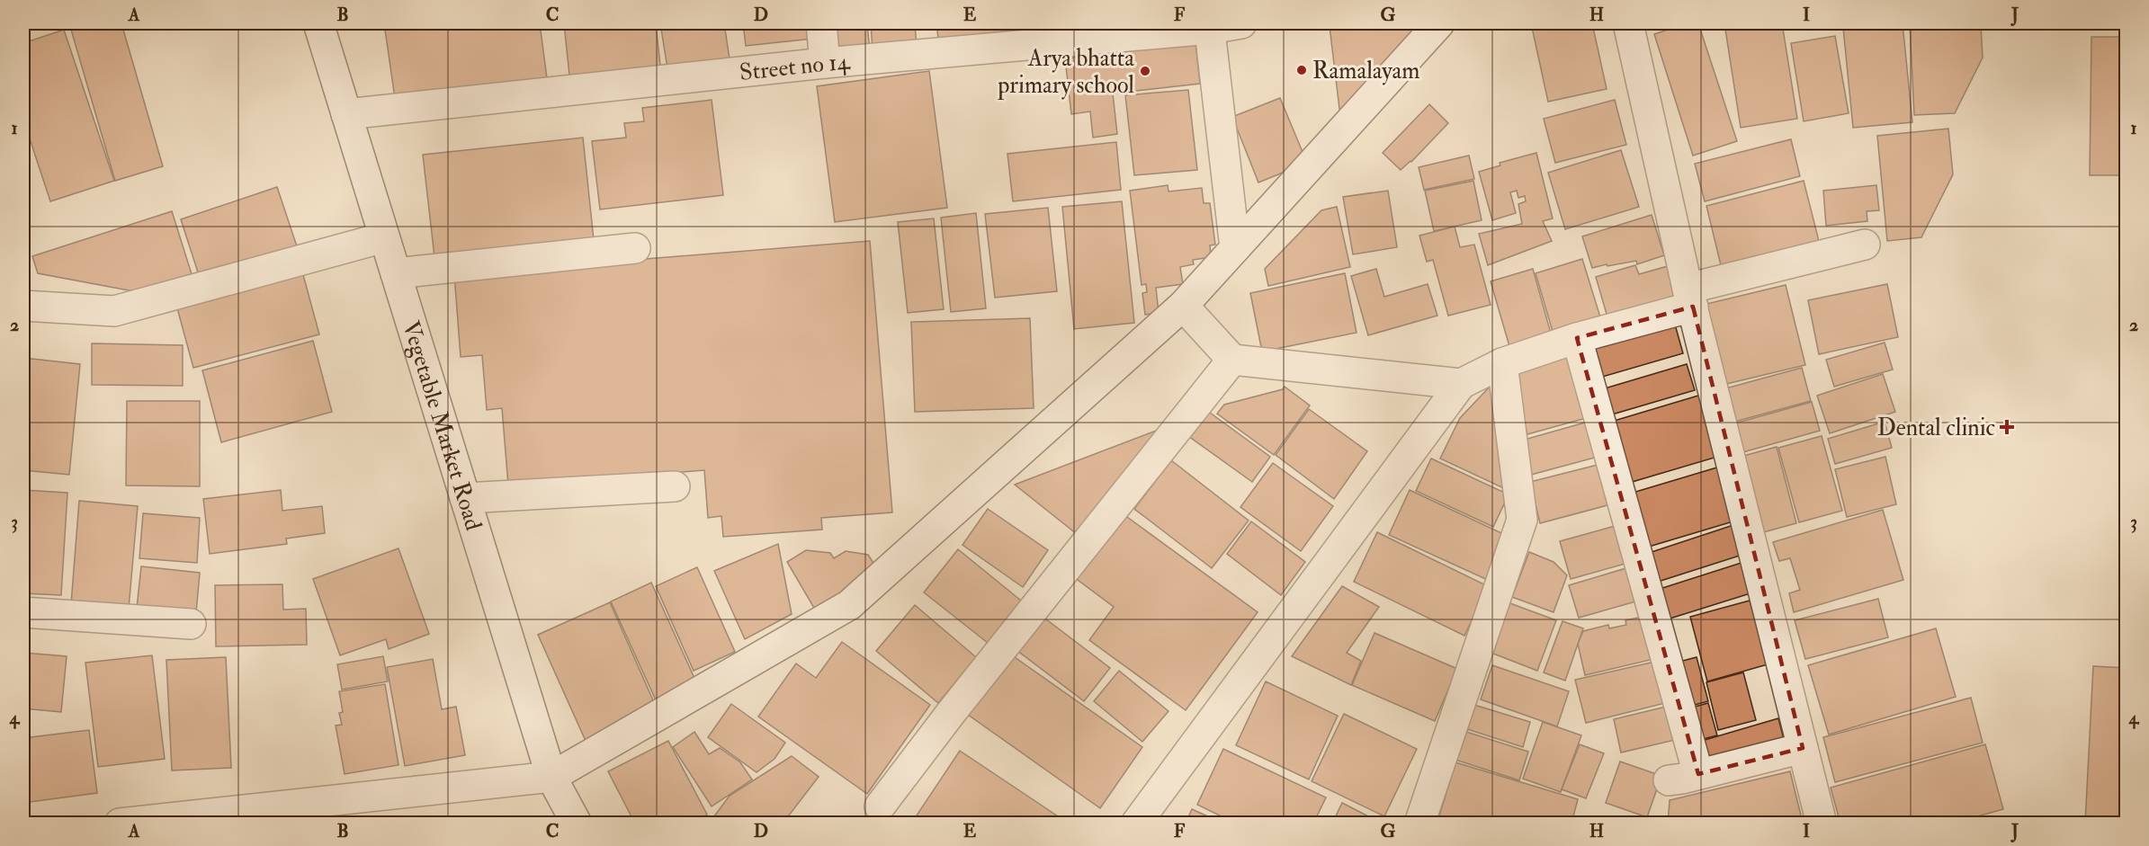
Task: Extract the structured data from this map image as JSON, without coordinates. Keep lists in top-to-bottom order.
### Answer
{
  "streets": {
    "street": ["Street no 14", "Vegetable Market Road"]
  },
  "crossings": [
    ["Street no 14", "Vegetable Market Road"]
  ],
  "places": {
    "other": ["Ramalayam", "Arya bhatta primary school"],
    "health": ["Dental clinic"]
  },
  "grid": {
    "columns": [
      "A",
      "B",
      "C",
      "D",
      "E",
      "F",
      "G",
      "H",
      "I",
      "J"
    ],
    "rows": [
      "1",
      "2",
      "3",
      "4"
    ]
  }
}
